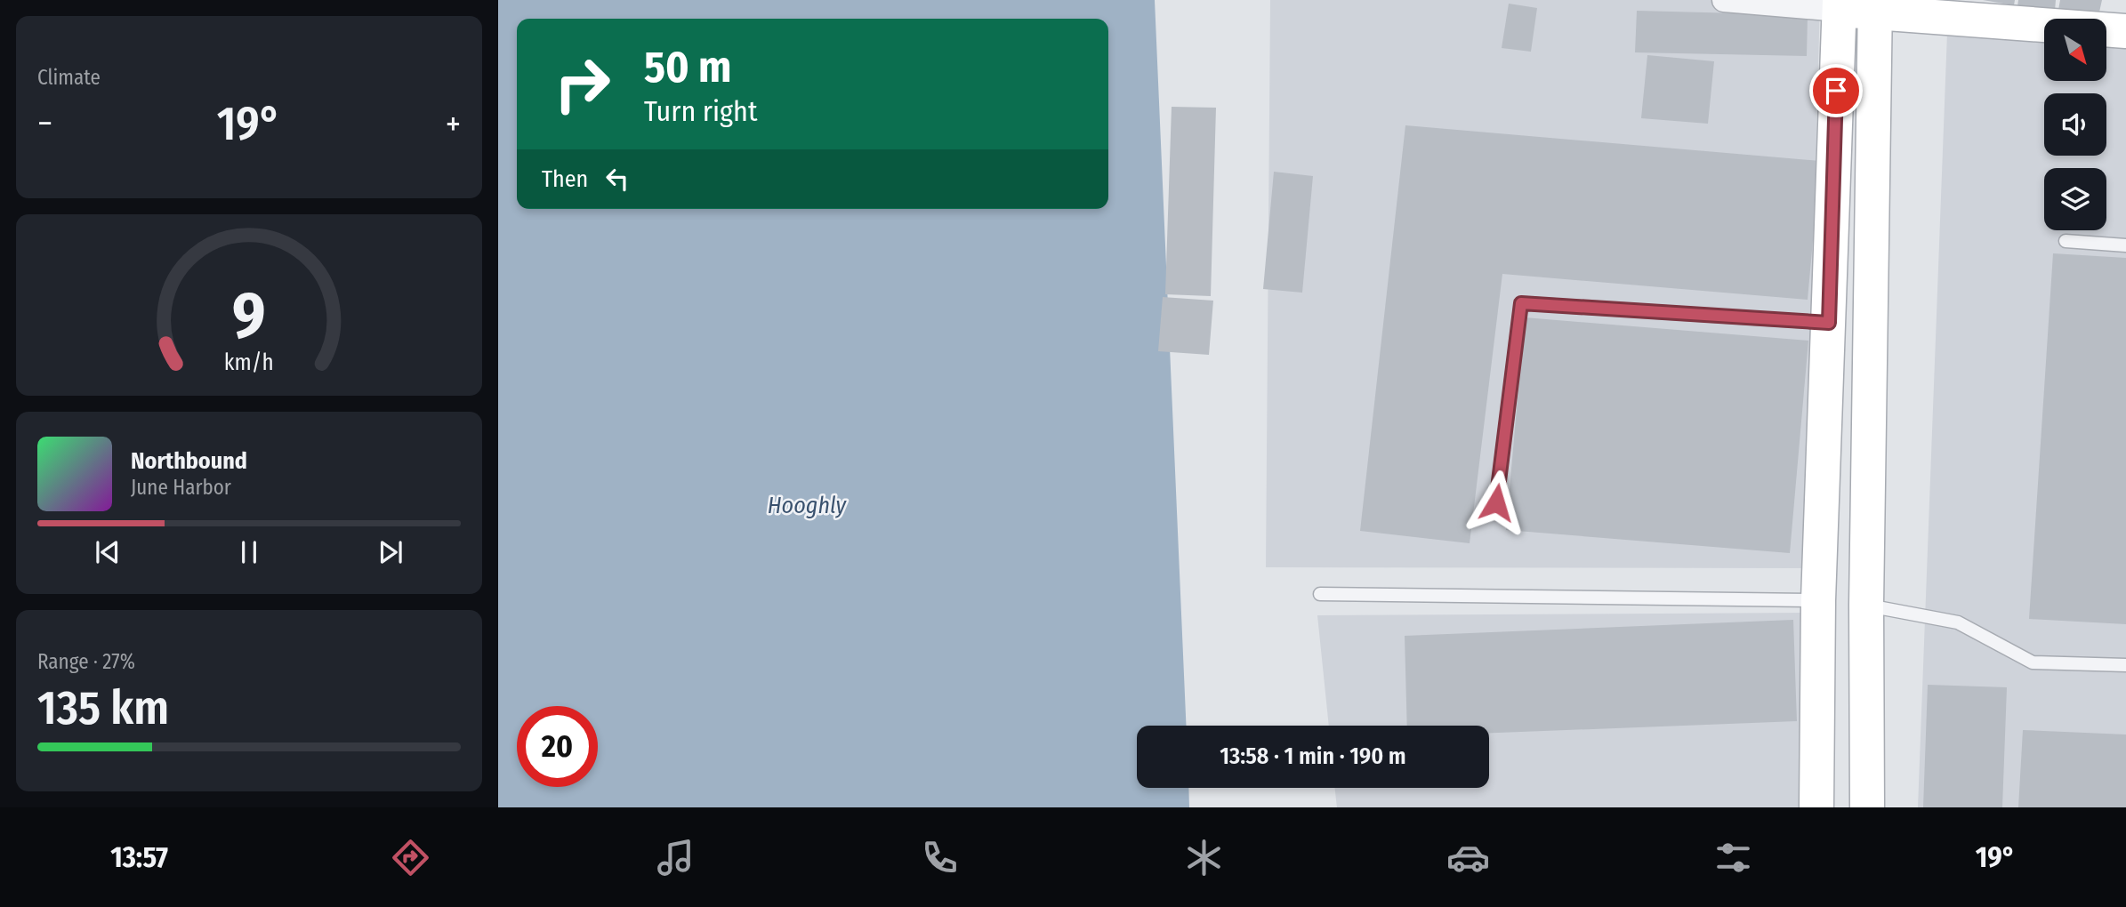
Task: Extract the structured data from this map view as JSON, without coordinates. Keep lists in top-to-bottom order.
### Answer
{
  "water": ["Hooghly"],
  "north": "bottom right",
  "page": {
    "tile": [
      "Climate",
      ["Range · 27%", "135 km"]
    ],
    "turn": ["50 m", "Turn right"],
    "heat": ["−", "19°", "+"],
    "then": "Then",
    "song": ["Northbound", "June Harbor"],
    "limit": "20",
    "trip": "13:58 · 1 min · 190 m",
    "tabs": ["13:57", "19°"],
    "gauge": ["9", "km/h"]
  }
}
